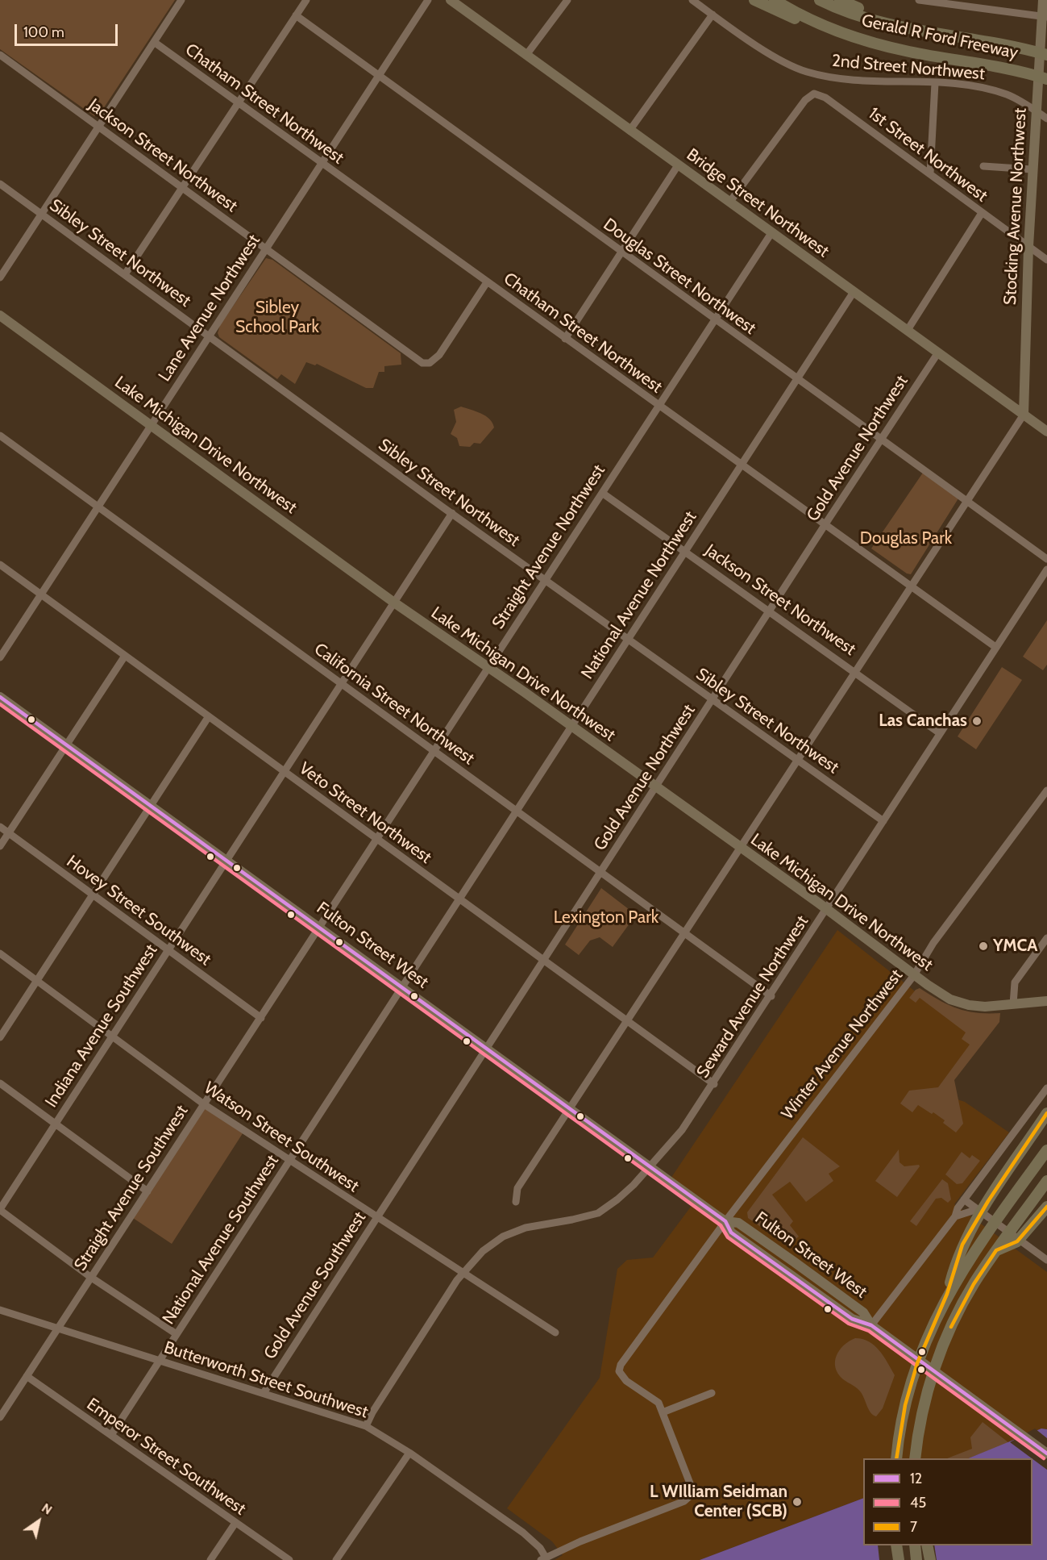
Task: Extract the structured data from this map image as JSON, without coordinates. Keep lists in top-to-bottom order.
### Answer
{
  "streets": {
    "highway": ["Gerald R Ford Freeway"],
    "main road": [
      "Bridge Street Northwest",
      "Stocking Avenue Northwest",
      "Lake Michigan Drive Northwest",
      "Fulton Street West"
    ],
    "street": [
      "2nd Street Northwest",
      "Chatham Street Northwest",
      "1st Street Northwest",
      "Jackson Street Northwest",
      "Sibley Street Northwest",
      "Douglas Street Northwest",
      "Lane Avenue Northwest",
      "Gold Avenue Northwest",
      "Straight Avenue Northwest",
      "National Avenue Northwest",
      "California Street Northwest",
      "Veto Street Northwest",
      "Hovey Street Southwest",
      "Seward Avenue Northwest",
      "Indiana Avenue Southwest",
      "Winter Avenue Northwest",
      "Watson Street Southwest",
      "Straight Avenue Southwest",
      "National Avenue Southwest",
      "Gold Avenue Southwest",
      "Butterworth Street Southwest",
      "Emperor Street Southwest"
    ]
  },
  "crossings": [
    ["2nd Street Northwest", "Stocking Avenue Northwest"],
    ["Chatham Street Northwest", "Jackson Street Northwest"],
    ["Chatham Street Northwest", "Lane Avenue Northwest"],
    ["Chatham Street Northwest", "Gold Avenue Northwest"],
    ["Chatham Street Northwest", "Straight Avenue Northwest"],
    ["Chatham Street Northwest", "National Avenue Northwest"],
    ["Chatham Street Northwest", "Seward Avenue Northwest"],
    ["1st Street Northwest", "Bridge Street Northwest"],
    ["1st Street Northwest", "Stocking Avenue Northwest"],
    ["Jackson Street Northwest", "Lane Avenue Northwest"],
    ["Jackson Street Northwest", "Gold Avenue Northwest"],
    ["Jackson Street Northwest", "Straight Avenue Northwest"],
    ["Jackson Street Northwest", "National Avenue Northwest"],
    ["Jackson Street Northwest", "Seward Avenue Northwest"],
    ["Bridge Street Northwest", "Stocking Avenue Northwest"],
    ["Bridge Street Northwest", "Gold Avenue Northwest"],
    ["Bridge Street Northwest", "Straight Avenue Northwest"],
    ["Bridge Street Northwest", "National Avenue Northwest"],
    ["Sibley Street Northwest", "Lane Avenue Northwest"],
    ["Sibley Street Northwest", "Gold Avenue Northwest"],
    ["Sibley Street Northwest", "Straight Avenue Northwest"],
    ["Sibley Street Northwest", "National Avenue Northwest"],
    ["Sibley Street Northwest", "Seward Avenue Northwest"],
    ["Sibley Street Northwest", "Indiana Avenue Southwest"],
    ["Douglas Street Northwest", "Lane Avenue Northwest"],
    ["Douglas Street Northwest", "Gold Avenue Northwest"],
    ["Douglas Street Northwest", "Straight Avenue Northwest"],
    ["Douglas Street Northwest", "National Avenue Northwest"],
    ["Lane Avenue Northwest", "Lake Michigan Drive Northwest"],
    ["Lane Avenue Northwest", "California Street Northwest"],
    ["Lane Avenue Northwest", "Veto Street Northwest"],
    ["Lake Michigan Drive Northwest", "Gold Avenue Northwest"],
    ["Lake Michigan Drive Northwest", "Straight Avenue Northwest"],
    ["Lake Michigan Drive Northwest", "National Avenue Northwest"],
    ["Lake Michigan Drive Northwest", "Seward Avenue Northwest"],
    ["Lake Michigan Drive Northwest", "Indiana Avenue Southwest"],
    ["Lake Michigan Drive Northwest", "Winter Avenue Northwest"],
    ["Gold Avenue Northwest", "California Street Northwest"],
    ["Gold Avenue Northwest", "Veto Street Northwest"],
    ["Gold Avenue Northwest", "Fulton Street West"],
    ["Gold Avenue Northwest", "Gold Avenue Southwest"],
    ["Straight Avenue Northwest", "California Street Northwest"],
    ["Straight Avenue Northwest", "Veto Street Northwest"],
    ["Straight Avenue Northwest", "Fulton Street West"],
    ["Straight Avenue Northwest", "Straight Avenue Southwest"],
    ["National Avenue Northwest", "California Street Northwest"],
    ["National Avenue Northwest", "Veto Street Northwest"],
    ["National Avenue Northwest", "Fulton Street West"],
    ["National Avenue Northwest", "National Avenue Southwest"],
    ["California Street Northwest", "Seward Avenue Northwest"],
    ["California Street Northwest", "Indiana Avenue Southwest"],
    ["Veto Street Northwest", "Seward Avenue Northwest"],
    ["Veto Street Northwest", "Indiana Avenue Southwest"],
    ["Hovey Street Southwest", "Indiana Avenue Southwest"],
    ["Hovey Street Southwest", "Straight Avenue Southwest"],
    ["Fulton Street West", "Seward Avenue Northwest"],
    ["Fulton Street West", "Indiana Avenue Southwest"],
    ["Fulton Street West", "Winter Avenue Northwest"],
    ["Fulton Street West", "Straight Avenue Southwest"],
    ["Fulton Street West", "National Avenue Southwest"],
    ["Fulton Street West", "Gold Avenue Southwest"],
    ["Seward Avenue Northwest", "Watson Street Southwest"],
    ["Seward Avenue Northwest", "Butterworth Street Southwest"],
    ["Indiana Avenue Southwest", "Watson Street Southwest"],
    ["Watson Street Southwest", "Straight Avenue Southwest"],
    ["Watson Street Southwest", "National Avenue Southwest"],
    ["Watson Street Southwest", "Gold Avenue Southwest"],
    ["Straight Avenue Southwest", "Butterworth Street Southwest"],
    ["Straight Avenue Southwest", "Emperor Street Southwest"],
    ["National Avenue Southwest", "Butterworth Street Southwest"],
    ["National Avenue Southwest", "Emperor Street Southwest"],
    ["Gold Avenue Southwest", "Butterworth Street Southwest"]
  ],
  "parks": ["Sibley School Park", "Douglas Park", "Lexington Park"],
  "places": ["Las Canchas", "YMCA", "L WIlliam Seidman Center (SCB)"],
  "lines": ["transit line 12", "transit line 45", "transit line 7"],
  "legend": ["12", "45", "7"],
  "scale_bar": "100 m",
  "north": "top right"
}
